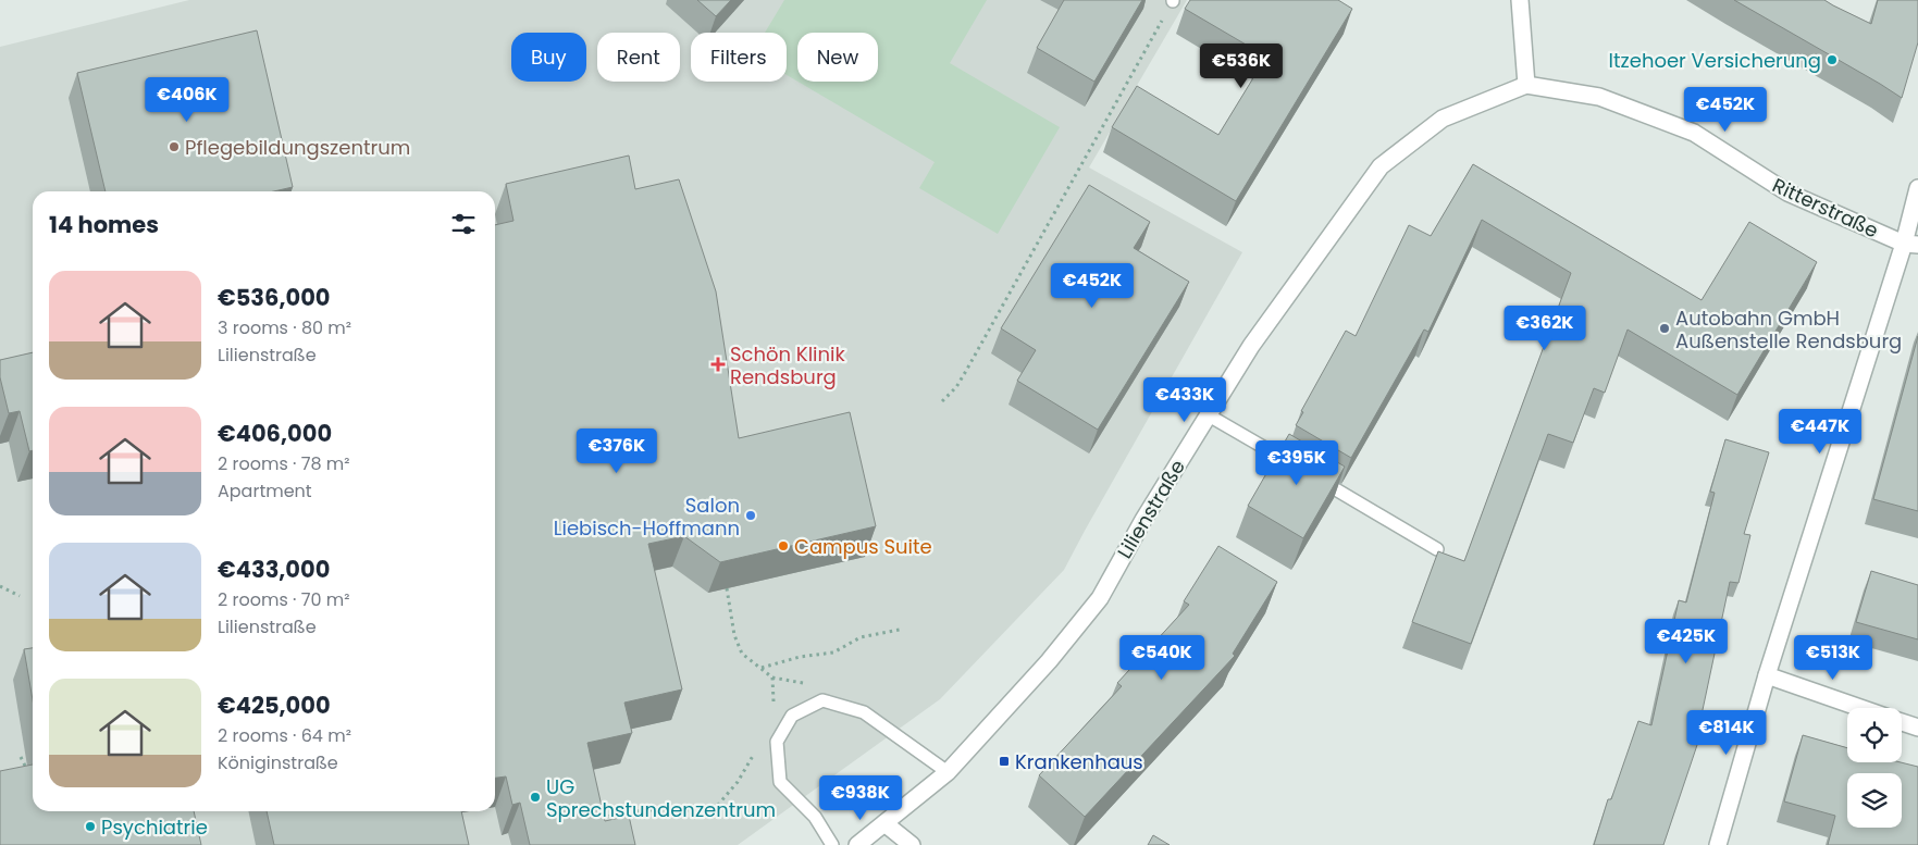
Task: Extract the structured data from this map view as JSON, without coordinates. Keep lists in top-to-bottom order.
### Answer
{
  "streets": {
    "street": ["Ritterstraße", "Lilienstraße"]
  },
  "crossings": [
    ["Ritterstraße", "Lilienstraße"]
  ],
  "places": {
    "other": [
      "Itzehoer Versicherung",
      "Pflegebildungszentrum",
      "Autobahn GmbH Außenstelle Rendsburg",
      "Salon Liebisch-Hoffmann",
      "Campus Suite",
      "UG Sprechstundenzentrum",
      "Psychiatrie"
    ],
    "health": ["Schön Klinik Rendsburg"],
    "transit": ["Krankenhaus"]
  },
  "page": {
    "chip": [
      "Buy",
      "Rent",
      "Filters",
      "New"
    ],
    "price": [
      "€536K",
      "€406K",
      "€452K",
      "€452K",
      "€362K",
      "€433K",
      "€447K",
      "€376K",
      "€395K",
      "€425K",
      "€540K",
      "€513K",
      "€814K",
      "€938K"
    ],
    "heading": "14 homes",
    "list": [
      {
        "name": "€536,000",
        "note": "3 rooms · 80 m² · Lilienstraße"
      },
      {
        "name": "€406,000",
        "note": "2 rooms · 78 m² · Apartment"
      },
      {
        "name": "€433,000",
        "note": "2 rooms · 70 m² · Lilienstraße"
      },
      {
        "name": "€425,000",
        "note": "2 rooms · 64 m² · Königinstraße"
      }
    ]
  }
}
